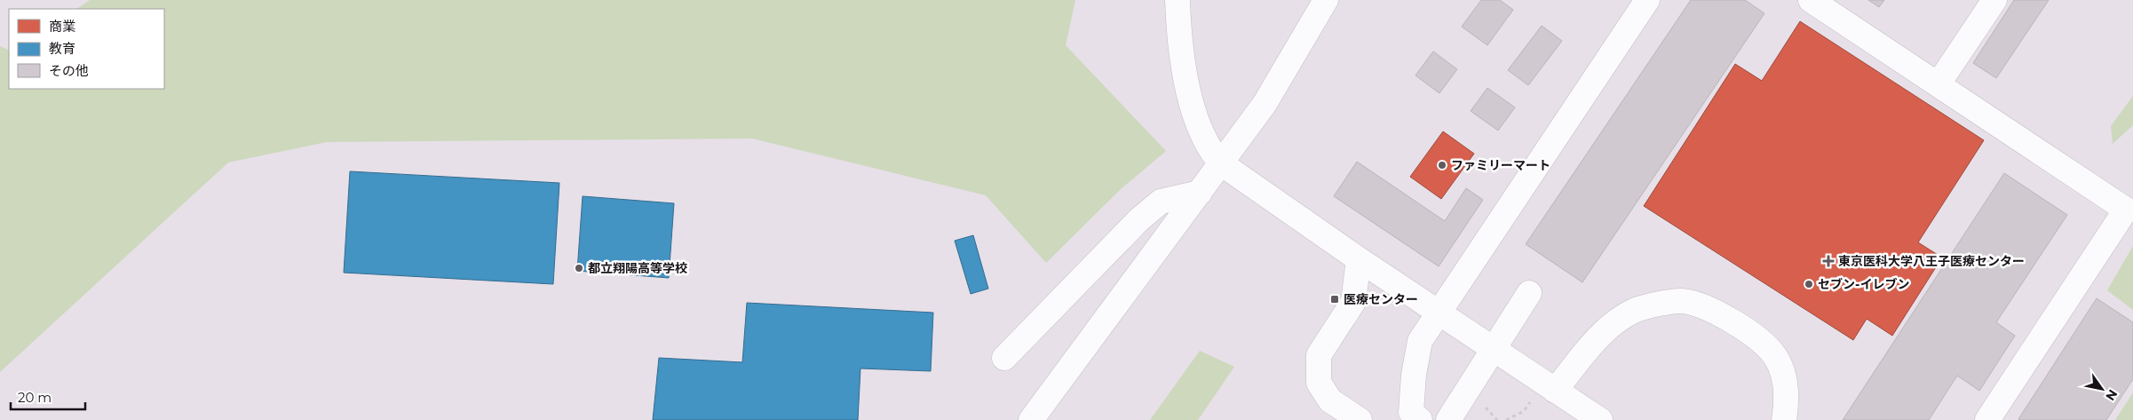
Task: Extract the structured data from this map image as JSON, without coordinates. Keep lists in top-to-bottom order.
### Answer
{
  "places": {
    "other": ["ファミリーマート", "都立翔陽高等学校", "セブン-イレブン"],
    "health": ["東京医科大学八王子医療センター"],
    "transit": ["医療センター"]
  },
  "legend": ["商業", "教育", "その他"],
  "scale_bar": "20 m",
  "north": "bottom right"
}
